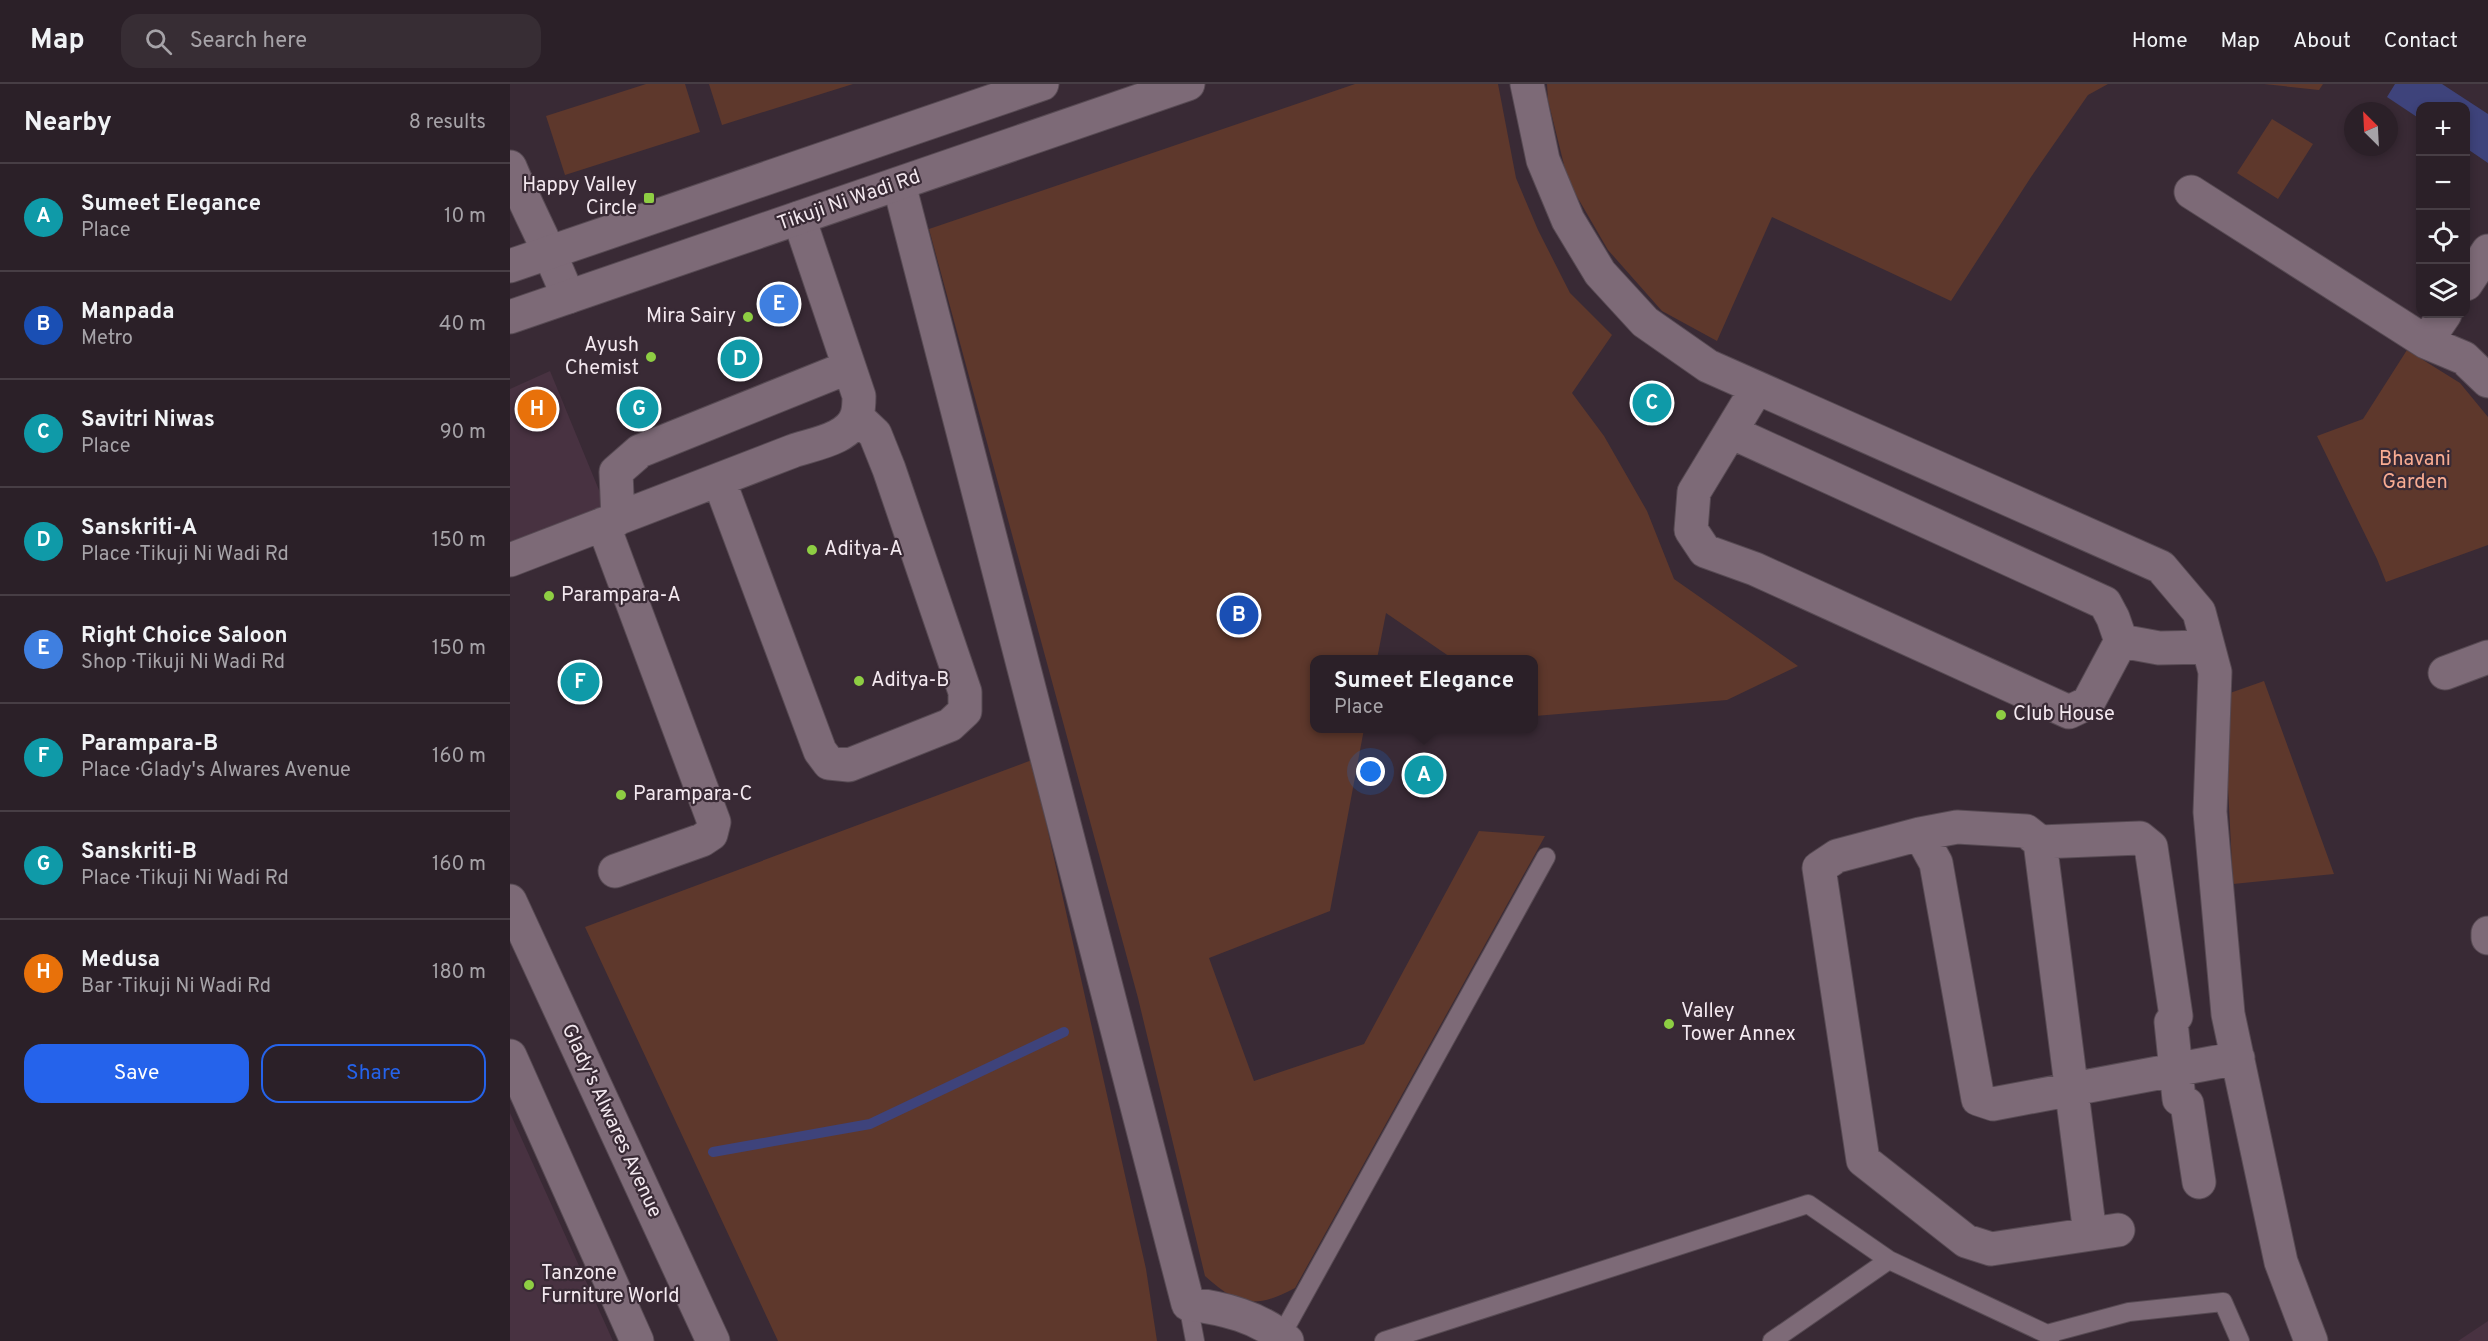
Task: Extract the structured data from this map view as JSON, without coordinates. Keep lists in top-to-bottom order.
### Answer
{
  "streets": {
    "street": ["Tikuji Ni Wadi Rd", "Glady's Alwares Avenue"]
  },
  "parks": ["Bhavani Garden"],
  "places": {
    "transit": ["Happy Valley Circle"],
    "other": [
      "Mira Sairy",
      "Ayush Chemist",
      "Aditya-A",
      "Parampara-A",
      "Aditya-B",
      "Club House",
      "Parampara-C",
      "Valley Tower Annex",
      "Tanzone Furniture World"
    ]
  },
  "north": "top left",
  "page": {
    "header": "Map",
    "search": "Search here",
    "nav": [
      "Home",
      "Map",
      "About",
      "Contact"
    ],
    "heading": ["Nearby", "8 results"],
    "map_buttons": ["+", "−"],
    "list": [
      {
        "mark": "A",
        "name": "Sumeet Elegance",
        "note": "Place",
        "value": "10 m"
      },
      {
        "mark": "B",
        "name": "Manpada",
        "note": "Metro",
        "value": "40 m"
      },
      {
        "mark": "C",
        "name": "Savitri Niwas",
        "note": "Place",
        "value": "90 m"
      },
      {
        "mark": "D",
        "name": "Sanskriti-A",
        "note": "Place · Tikuji Ni Wadi Rd",
        "value": "150 m"
      },
      {
        "mark": "E",
        "name": "Right Choice Saloon",
        "note": "Shop · Tikuji Ni Wadi Rd",
        "value": "150 m"
      },
      {
        "mark": "F",
        "name": "Parampara-B",
        "note": "Place · Glady's Alwares Avenue",
        "value": "160 m"
      },
      {
        "mark": "G",
        "name": "Sanskriti-B",
        "note": "Place · Tikuji Ni Wadi Rd",
        "value": "160 m"
      },
      {
        "mark": "H",
        "name": "Medusa",
        "note": "Bar · Tikuji Ni Wadi Rd",
        "value": "180 m"
      }
    ],
    "pins": [
      "E",
      "D",
      "C",
      "G",
      "H",
      "B",
      "F",
      "A"
    ],
    "popup": ["Sumeet Elegance", "Place"],
    "buttons": ["Save", "Share"]
  }
}
